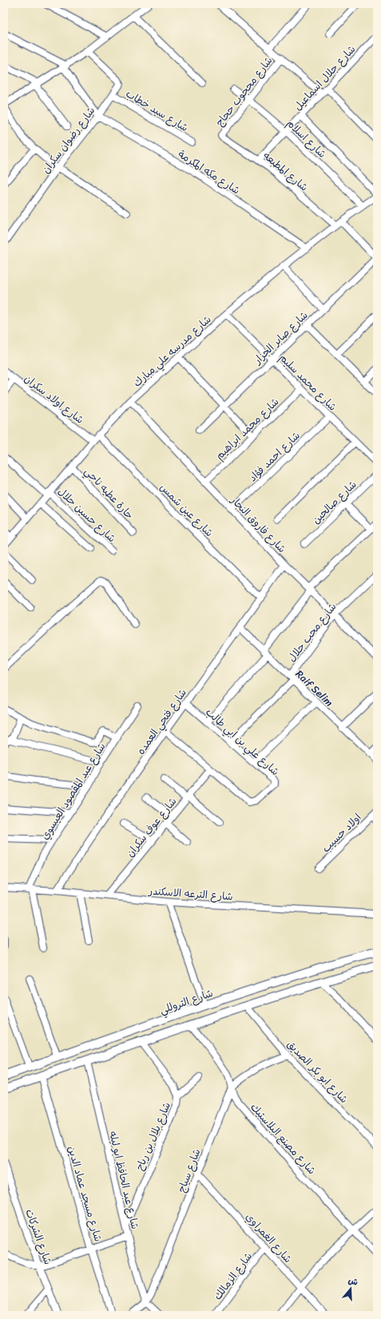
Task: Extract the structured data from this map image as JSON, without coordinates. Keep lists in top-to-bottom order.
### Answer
{
  "streets": {
    "street": [
      "شارع جلال اسماعيل",
      "شارع محجوب حجاج",
      "شارع سيد خطاب",
      "شارع اسلام",
      "شارع رضوان سكران",
      "شارع المطبعه",
      "شارع مكه المكرمة",
      "شارع صابر الجزار",
      "شارع مدرسه علي مبارك",
      "شارع محمد سليم",
      "شارع اولاد سكران",
      "شارع محمد ابراهيم",
      "شارع احمد فؤاد",
      "حارة عطيه ناجي",
      "شارع صالحين",
      "شارع عين شمس",
      "شارع حسين جلال",
      "شارع فاروق النجار",
      "شارع محب جلال",
      "Raif Selim",
      "شارع فتحي العمده",
      "شارع علي بن ابي طالب",
      "شارع عبد المقصود العيسوي",
      "شارع عوف سكران",
      "اولاد حسيب",
      "شارع الترعه الاسكندر",
      "شارع التروللي",
      "شارع ابو بكر الصديق",
      "شارع بلال بن رباح",
      "شارع مصنع البلاستيك",
      "شارع سياج",
      "شارع عبد الحافظ ابو ليله",
      "شارع مسجد عماد الدين",
      "شارع الشركات",
      "شارع الغمراوي",
      "شارع الزمالك"
    ]
  },
  "crossings": [
    ["شارع جلال اسماعيل", "شارع اسلام"],
    ["شارع جلال اسماعيل", "شارع المطبعه"],
    ["شارع محجوب حجاج", "شارع اسلام"],
    ["شارع محجوب حجاج", "شارع المطبعه"],
    ["شارع سيد خطاب", "شارع رضوان سكران"],
    ["شارع اسلام", "شارع مدرسه علي مبارك"],
    ["شارع رضوان سكران", "شارع مكه المكرمة"],
    ["شارع المطبعه", "شارع صابر الجزار"],
    ["شارع المطبعه", "شارع مدرسه علي مبارك"],
    ["شارع مكه المكرمة", "شارع مدرسه علي مبارك"],
    ["شارع صابر الجزار", "شارع محمد سليم"],
    ["شارع مدرسه علي مبارك", "شارع محمد سليم"],
    ["شارع مدرسه علي مبارك", "شارع اولاد سكران"],
    ["شارع مدرسه علي مبارك", "حارة عطيه ناجي"],
    ["شارع مدرسه علي مبارك", "شارع عين شمس"],
    ["شارع مدرسه علي مبارك", "شارع حسين جلال"],
    ["شارع مدرسه علي مبارك", "شارع فاروق النجار"],
    ["شارع محمد سليم", "شارع محمد ابراهيم"],
    ["شارع محمد سليم", "شارع احمد فؤاد"],
    ["شارع محمد ابراهيم", "شارع فاروق النجار"],
    ["شارع احمد فؤاد", "شارع فاروق النجار"],
    ["شارع عين شمس", "شارع فتحي العمده"],
    ["شارع فاروق النجار", "شارع محب جلال"],
    ["شارع فاروق النجار", "شارع فتحي العمده"],
    ["شارع محب جلال", "Raif Selim"],
    ["Raif Selim", "شارع فتحي العمده"],
    ["شارع فتحي العمده", "شارع علي بن ابي طالب"],
    ["شارع فتحي العمده", "شارع الترعه الاسكندر"],
    ["شارع علي بن ابي طالب", "شارع عوف سكران"],
    ["شارع عبد المقصود العيسوي", "شارع الترعه الاسكندر"],
    ["شارع عوف سكران", "شارع الترعه الاسكندر"],
    ["شارع ابو بكر الصديق", "شارع سياج"],
    ["شارع بلال بن رباح", "شارع عبد الحافظ ابو ليله"],
    ["شارع مصنع البلاستيك", "شارع سياج"],
    ["شارع سياج", "شارع عبد الحافظ ابو ليله"],
    ["شارع سياج", "شارع الغمراوي"],
    ["شارع الغمراوي", "شارع الزمالك"]
  ],
  "north": "top"
}
